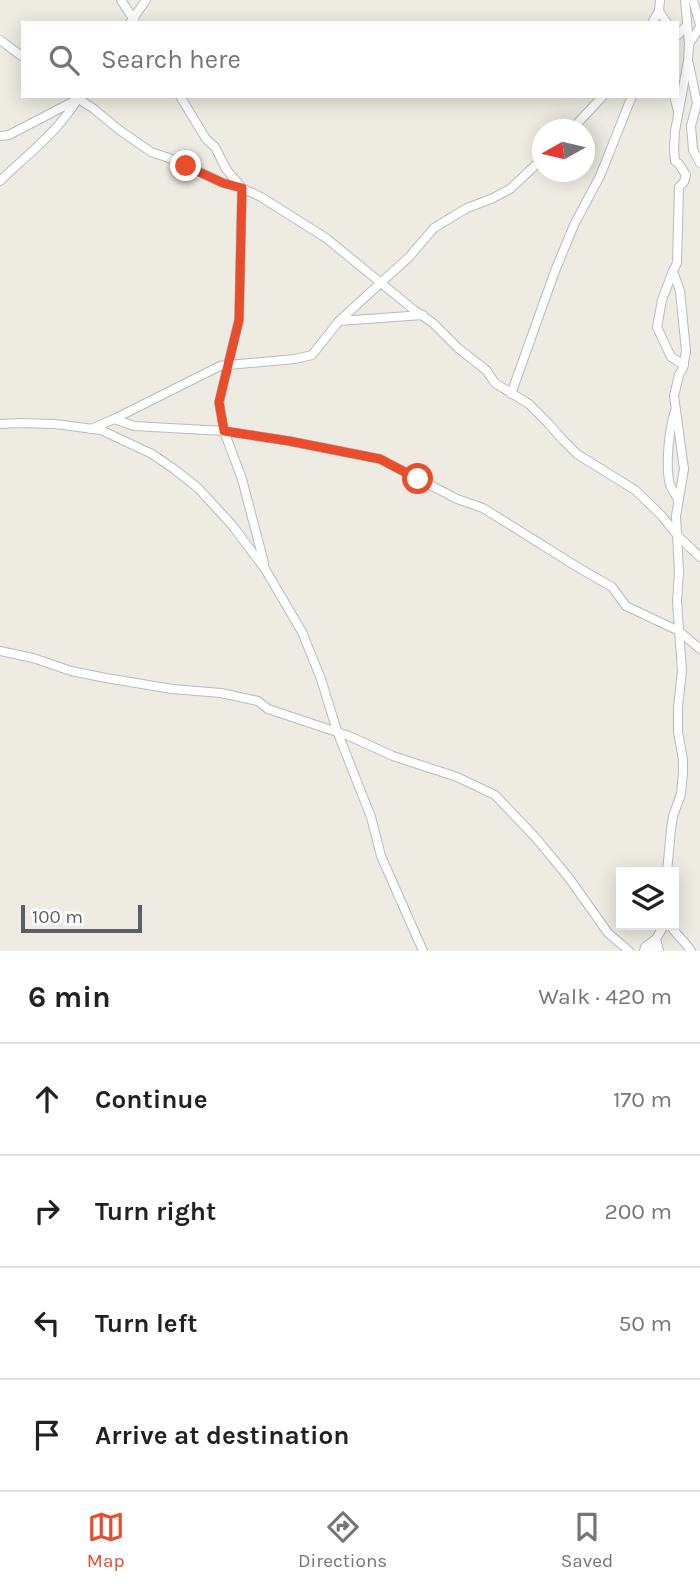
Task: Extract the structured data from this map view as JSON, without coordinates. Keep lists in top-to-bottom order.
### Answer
{
  "scale_bar": "100 m",
  "north": "left",
  "page": {
    "search": "Search here",
    "scale": "100 m",
    "heading": ["6 min", "Walk · 420 m"],
    "list": [
      ["Continue", "170 m"],
      ["Turn right", "200 m"],
      ["Turn left", "50 m"],
      "Arrive at destination"
    ],
    "nav": ["Map", "Directions", "Saved"]
  }
}
